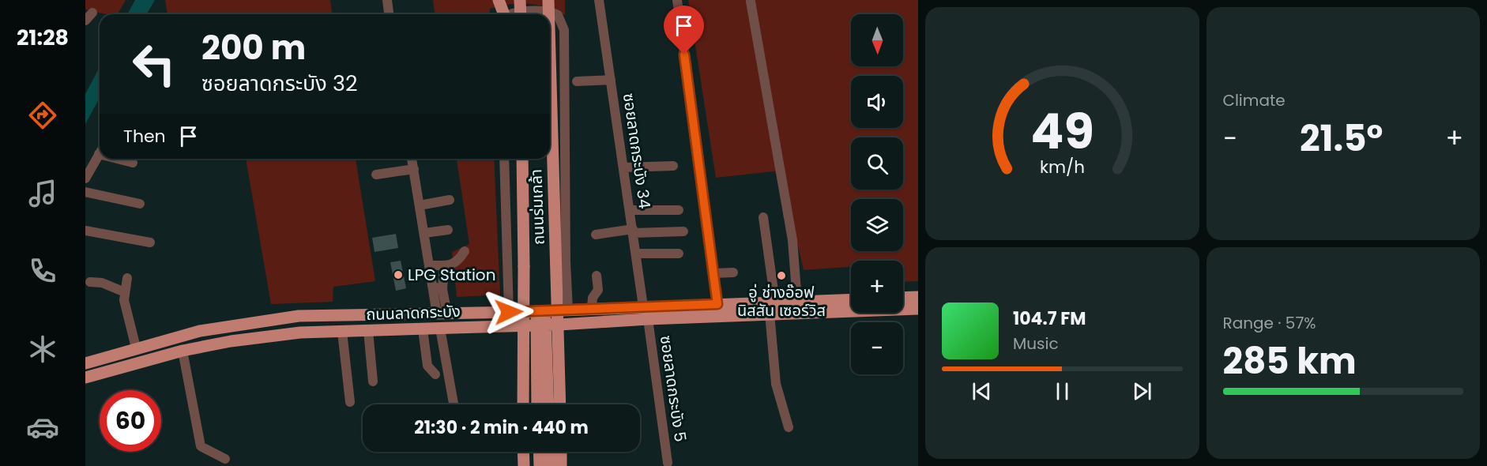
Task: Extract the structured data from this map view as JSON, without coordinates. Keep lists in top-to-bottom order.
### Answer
{
  "streets": {
    "main road": ["ถนนร่มเกล้า", "ถนนลาดกระบัง"],
    "street": ["ซอยลาดกระบัง 34", "ซอยลาดกระบัง 5"]
  },
  "crossings": [
    ["ซอยลาดกระบัง 34", "ถนนลาดกระบัง"],
    ["ถนนลาดกระบัง", "ซอยลาดกระบัง 5"]
  ],
  "places": ["LPG Station", "อู่ ช่างอ๊อฟ นิสสัน เซอร์วิส"],
  "north": "bottom",
  "page": {
    "tabs": "21:28",
    "tile": [
      "Climate",
      ["Range · 57%", "285 km"]
    ],
    "map_buttons": ["+", "−"],
    "turn": ["200 m", "ซอยลาดกระบัง 32"],
    "then": "Then",
    "heat": ["−", "21.5°", "+"],
    "song": ["104.7 FM", "Music"],
    "limit": "60",
    "trip": "21:30 · 2 min · 440 m",
    "gauge": ["49", "km/h"]
  }
}
